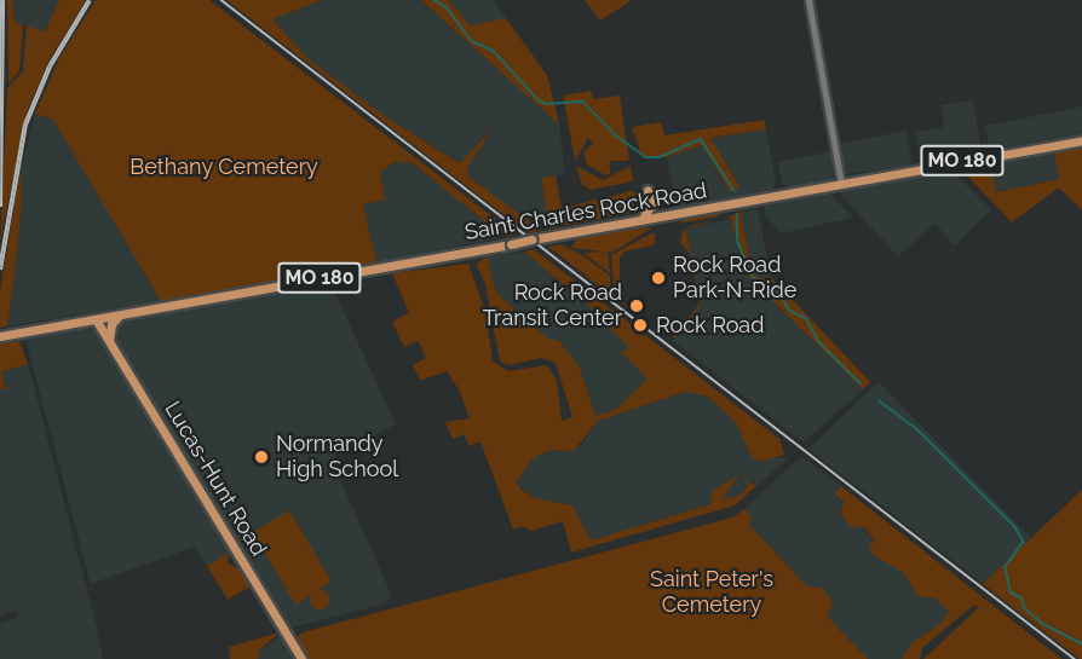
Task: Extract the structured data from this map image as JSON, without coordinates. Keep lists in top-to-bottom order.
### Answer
{
  "streets": {
    "main road": ["MO 180", "Saint Charles Rock Road", "Lucas-Hunt Road"]
  },
  "crossings": [
    ["MO 180", "Saint Charles Rock Road"],
    ["MO 180", "Lucas-Hunt Road"],
    ["Saint Charles Rock Road", "Lucas-Hunt Road"]
  ],
  "parks": ["Bethany Cemetery", "Saint Peter's Cemetery"],
  "places": [
    "Rock Road Park-N-Ride",
    "Rock Road Transit Center",
    "Rock Road",
    "Normandy High School"
  ]
}
